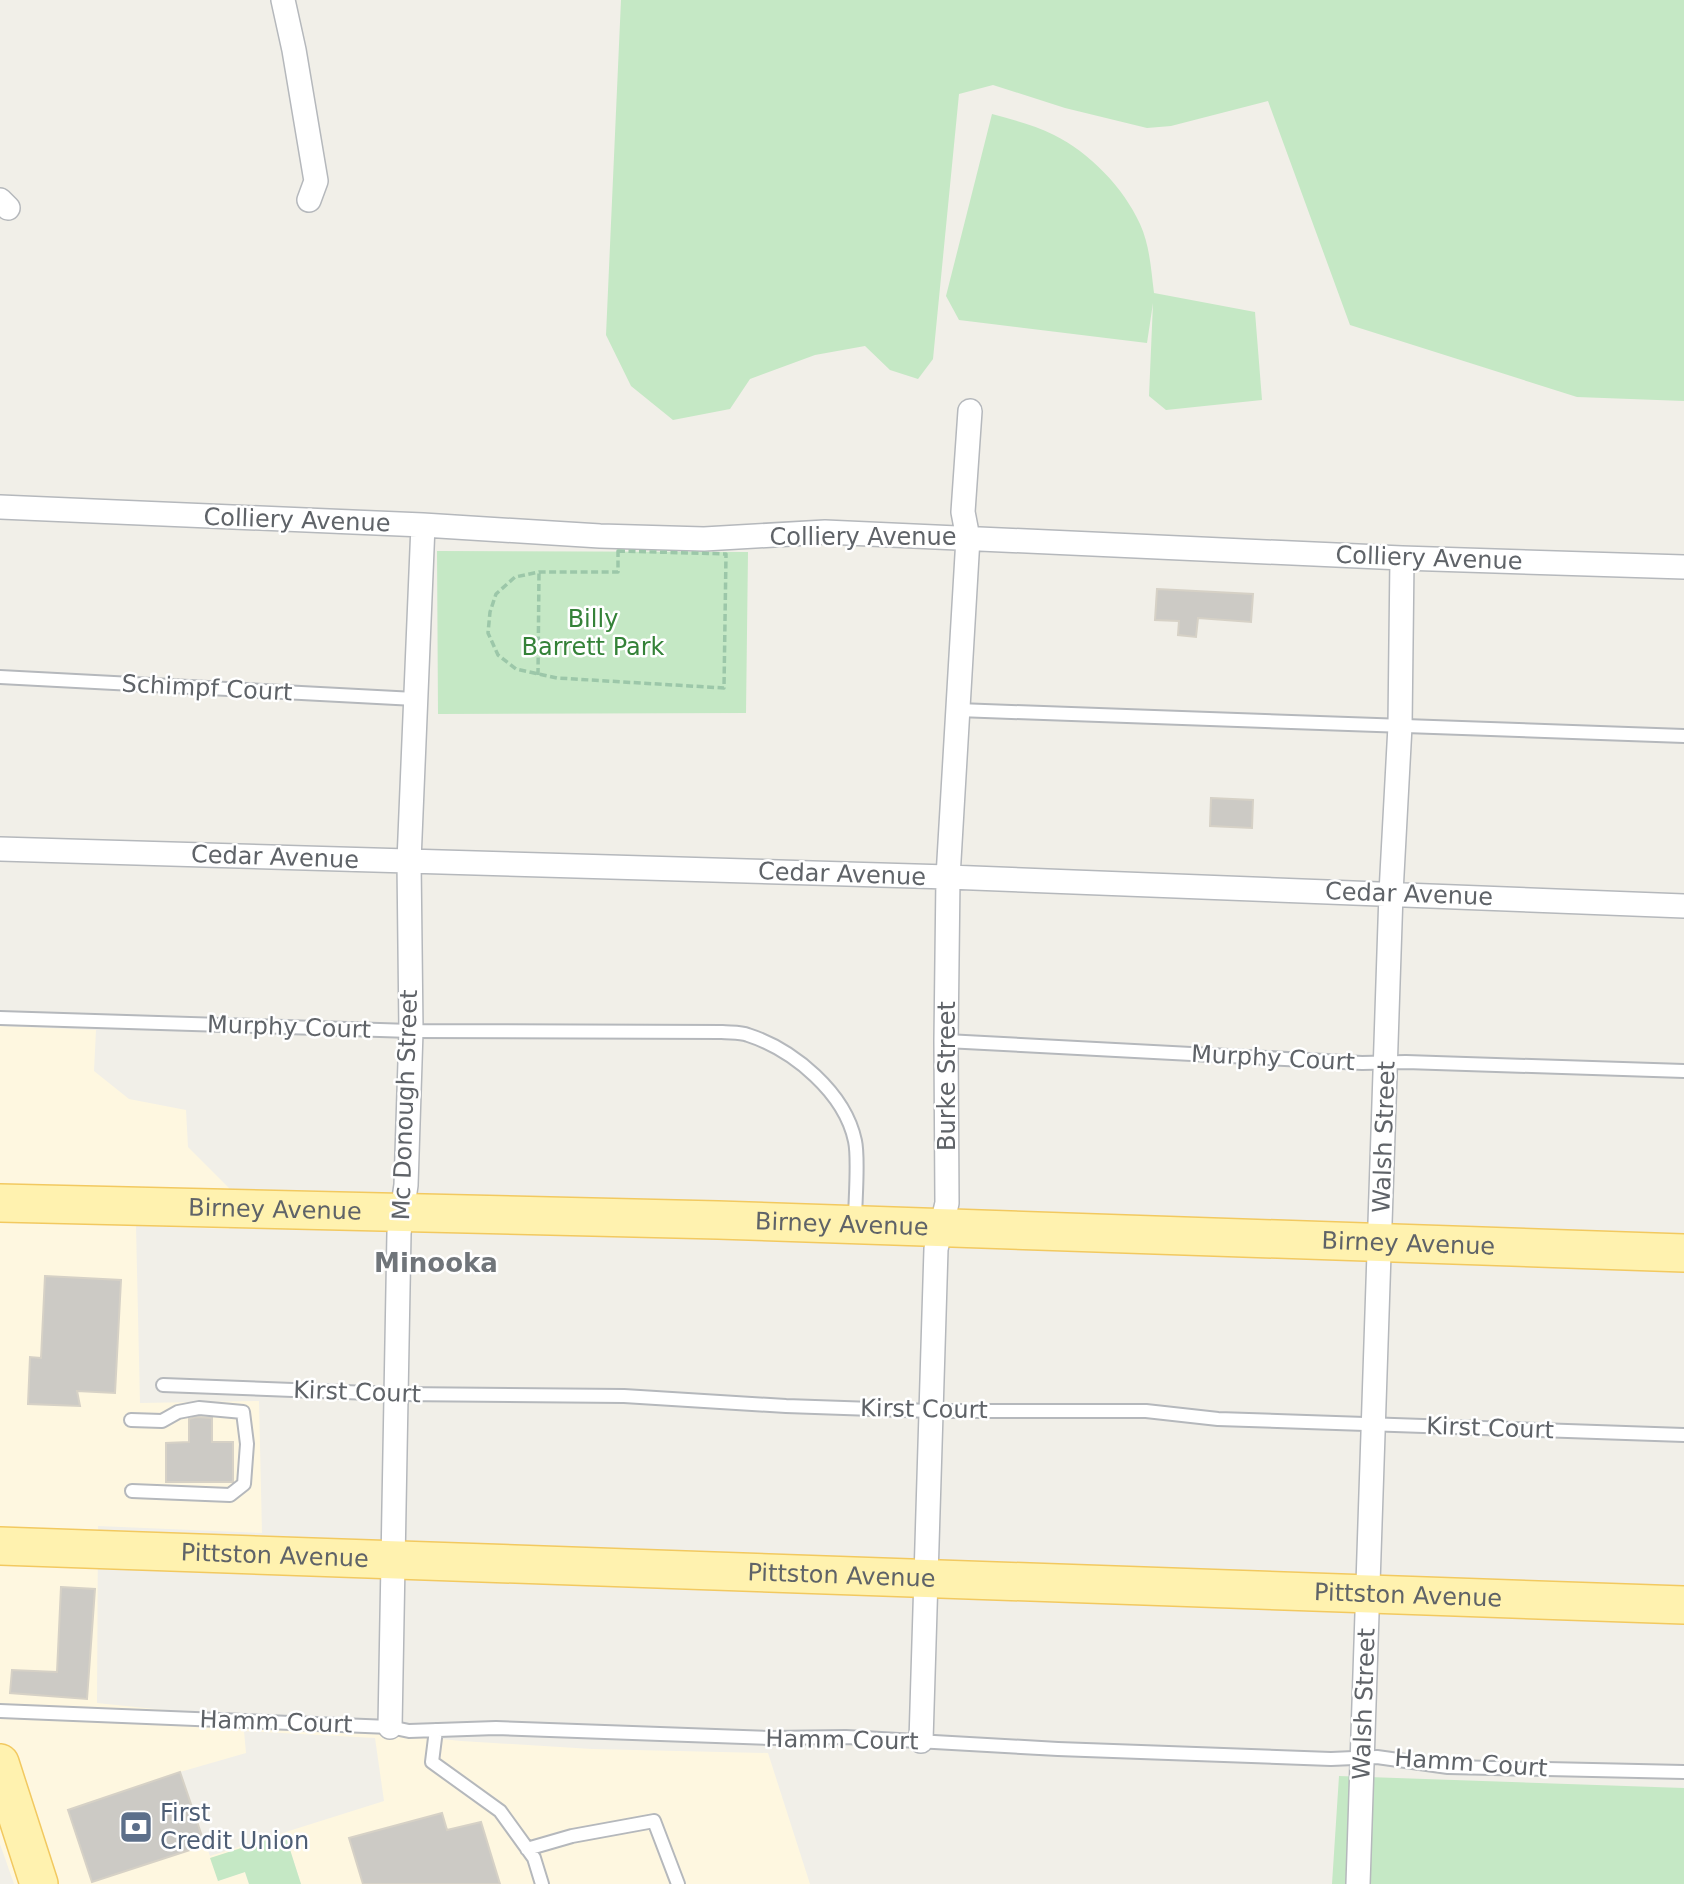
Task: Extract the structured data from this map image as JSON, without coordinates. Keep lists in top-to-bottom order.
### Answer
{
  "streets": {
    "main road": ["Birney Avenue", "Pittston Avenue"],
    "street": [
      "Colliery Avenue",
      "Cedar Avenue",
      "Burke Street",
      "Mc Donough Street",
      "Walsh Street"
    ],
    "lane": [
      "Schimpf Court",
      "Murphy Court",
      "Kirst Court",
      "Hamm Court"
    ]
  },
  "crossings": [
    ["Colliery Avenue", "Burke Street"],
    ["Colliery Avenue", "Mc Donough Street"],
    ["Colliery Avenue", "Walsh Street"],
    ["Schimpf Court", "Mc Donough Street"],
    ["Cedar Avenue", "Burke Street"],
    ["Cedar Avenue", "Mc Donough Street"],
    ["Cedar Avenue", "Walsh Street"],
    ["Murphy Court", "Burke Street"],
    ["Murphy Court", "Mc Donough Street"],
    ["Murphy Court", "Walsh Street"],
    ["Murphy Court", "Birney Avenue"],
    ["Burke Street", "Birney Avenue"],
    ["Burke Street", "Kirst Court"],
    ["Burke Street", "Pittston Avenue"],
    ["Burke Street", "Hamm Court"],
    ["Mc Donough Street", "Birney Avenue"],
    ["Mc Donough Street", "Kirst Court"],
    ["Mc Donough Street", "Pittston Avenue"],
    ["Mc Donough Street", "Hamm Court"],
    ["Walsh Street", "Birney Avenue"],
    ["Walsh Street", "Kirst Court"],
    ["Walsh Street", "Pittston Avenue"],
    ["Walsh Street", "Hamm Court"]
  ],
  "districts": ["Minooka"],
  "parks": ["Billy Barrett Park"],
  "places": {
    "bank": ["First Credit Union"]
  }
}
